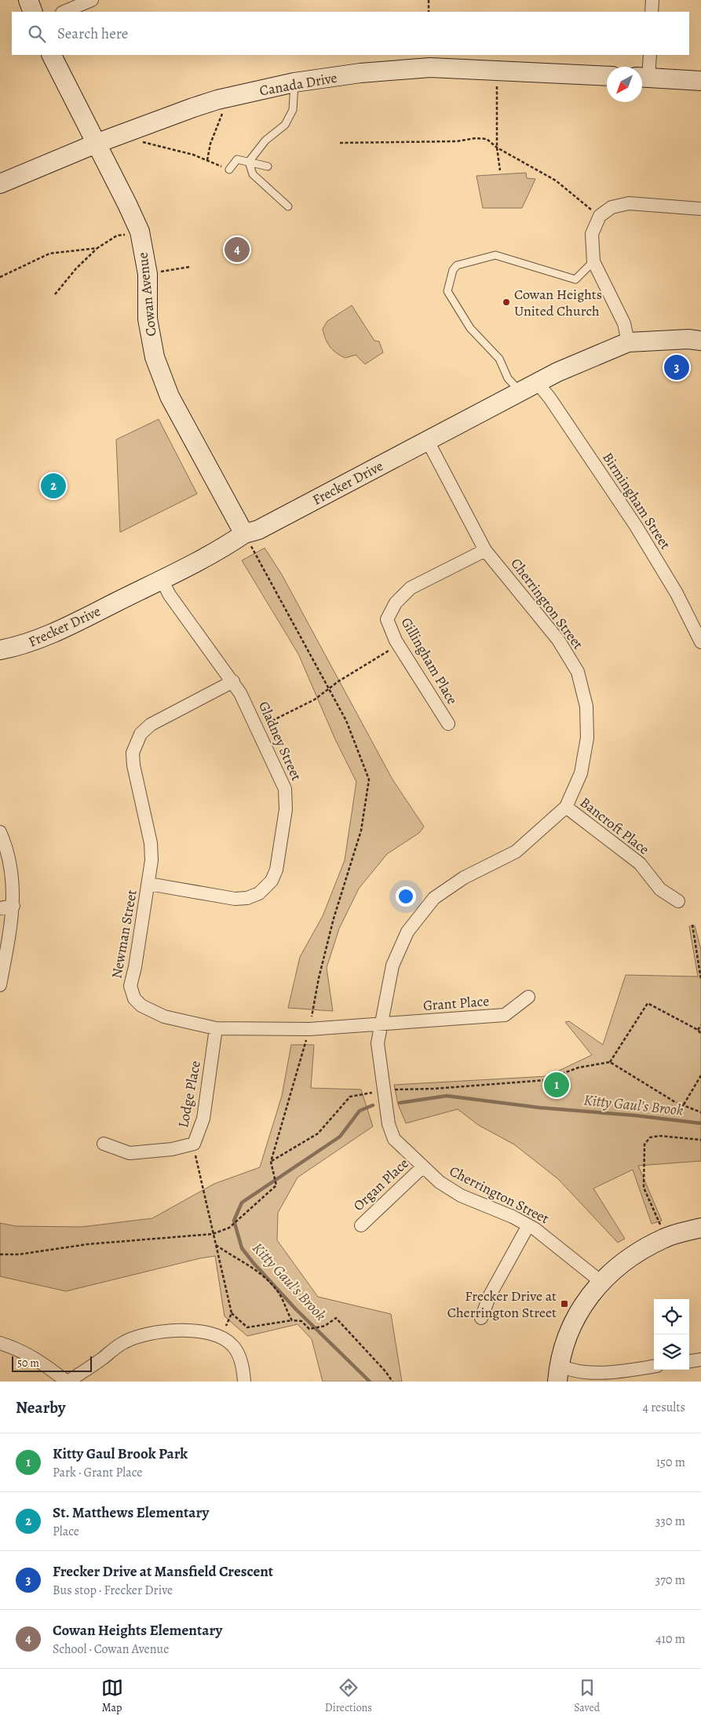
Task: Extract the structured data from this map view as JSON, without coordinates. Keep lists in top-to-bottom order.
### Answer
{
  "streets": {
    "street": [
      "Canada Drive",
      "Cowan Avenue",
      "Frecker Drive",
      "Birmingham Street",
      "Cherrington Street",
      "Gillingham Place",
      "Gladney Street",
      "Bancroft Place",
      "Newman Street",
      "Grant Place",
      "Lodge Place",
      "Organ Place"
    ]
  },
  "crossings": [
    ["Canada Drive", "Cowan Avenue"],
    ["Cowan Avenue", "Frecker Drive"],
    ["Frecker Drive", "Birmingham Street"],
    ["Frecker Drive", "Cherrington Street"],
    ["Frecker Drive", "Gladney Street"],
    ["Cherrington Street", "Gillingham Place"],
    ["Cherrington Street", "Bancroft Place"],
    ["Cherrington Street", "Newman Street"],
    ["Cherrington Street", "Grant Place"],
    ["Cherrington Street", "Organ Place"],
    ["Gladney Street", "Newman Street"],
    ["Newman Street", "Grant Place"],
    ["Newman Street", "Lodge Place"]
  ],
  "water": ["Kitty Gaul's Brook"],
  "places": {
    "other": ["Cowan Heights United Church"],
    "transit": ["Frecker Drive at Cherrington Street"]
  },
  "scale_bar": "50 m",
  "north": "bottom left",
  "page": {
    "search": "Search here",
    "pins": [
      "4",
      "3",
      "2",
      "1"
    ],
    "scale": "50 m",
    "heading": ["Nearby", "4 results"],
    "list": [
      {
        "mark": "1",
        "name": "Kitty Gaul Brook Park",
        "note": "Park · Grant Place",
        "value": "150 m"
      },
      {
        "mark": "2",
        "name": "St. Matthews Elementary",
        "note": "Place",
        "value": "330 m"
      },
      {
        "mark": "3",
        "name": "Frecker Drive at Mansfield Crescent",
        "note": "Bus stop · Frecker Drive",
        "value": "370 m"
      },
      {
        "mark": "4",
        "name": "Cowan Heights Elementary",
        "note": "School · Cowan Avenue",
        "value": "410 m"
      }
    ],
    "nav": ["Map", "Directions", "Saved"]
  }
}
